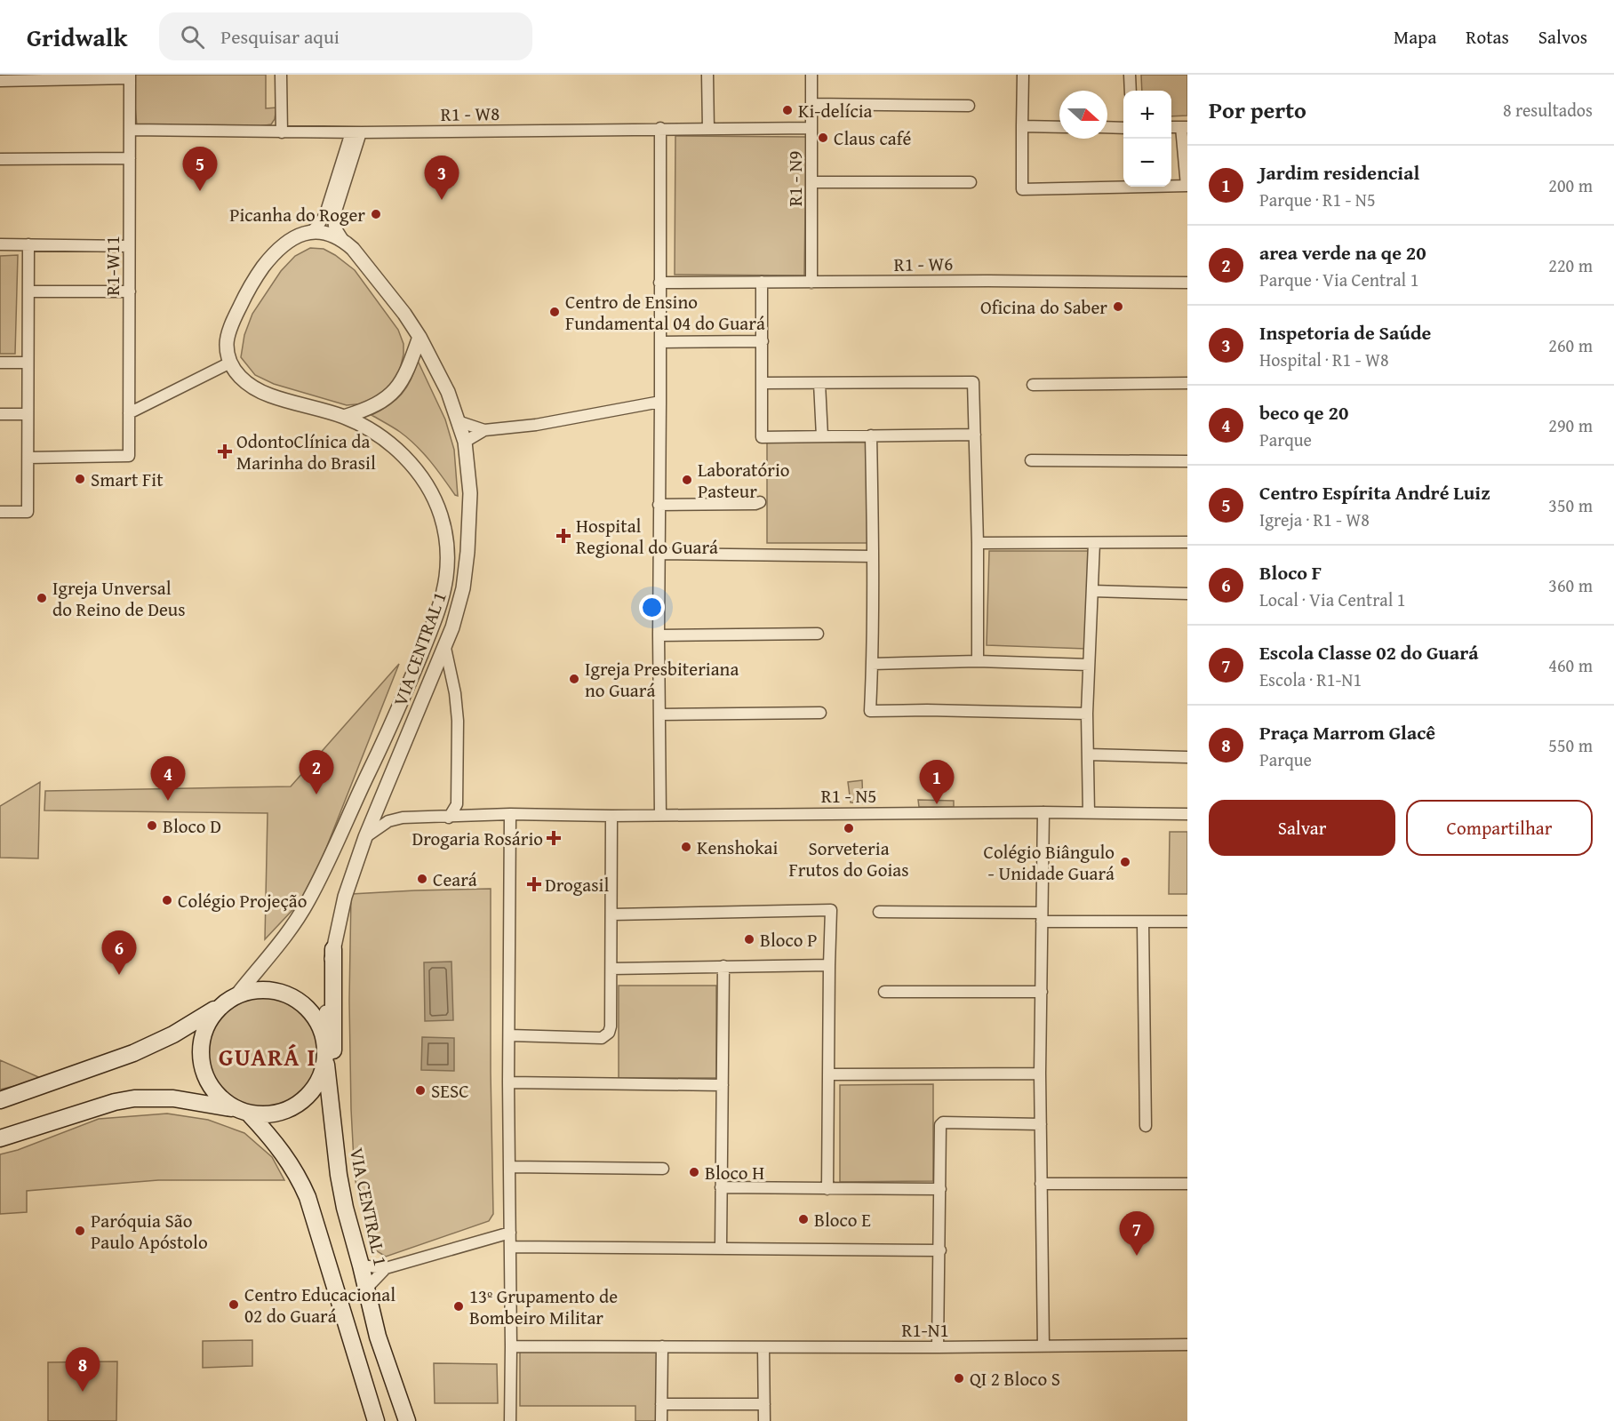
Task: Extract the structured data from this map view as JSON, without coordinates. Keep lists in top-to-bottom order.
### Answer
{
  "streets": {
    "main road": ["VIA CENTRAL 1"],
    "street": [
      "R1 - W8",
      "R1 - N9",
      "R1 - W6",
      "R1-W11",
      "R1 - N5",
      "R1-N1"
    ]
  },
  "crossings": [
    ["R1 - W8", "R1 - N9"],
    ["R1 - W8", "R1-W11"],
    ["R1 - N9", "R1 - W6"],
    ["VIA CENTRAL 1", "R1 - N5"]
  ],
  "districts": ["GUARÁ I"],
  "places": {
    "other": [
      "Ki-delícia",
      "Claus café",
      "Picanha do Roger",
      "Oficina do Saber",
      "Centro de Ensino Fundamental 04 do Guará",
      "Smart Fit",
      "Laboratório Pasteur",
      "Igreja Unversal do Reino de Deus",
      "Igreja Presbiteriana no Guará",
      "Bloco D",
      "Sorveteria Frutos do Goias",
      "Kenshokai",
      "Colégio Biângulo - Unidade Guará",
      "Ceará",
      "Colégio Projeção",
      "Bloco P",
      "SESC",
      "Bloco H",
      "Bloco E",
      "Paróquia São Paulo Apóstolo",
      "Centro Educacional 02 do Guará",
      "13º Grupamento de Bombeiro Militar",
      "QI 2 Bloco S"
    ],
    "health": [
      "OdontoClínica da Marinha do Brasil",
      "Hospital Regional do Guará",
      "Drogaria Rosário",
      "Drogasil"
    ]
  },
  "north": "right",
  "page": {
    "header": "Gridwalk",
    "search": "Pesquisar aqui",
    "nav": ["Mapa", "Rotas", "Salvos"],
    "heading": ["Por perto", "8 resultados"],
    "map_buttons": ["+", "−"],
    "list": [
      {
        "mark": "1",
        "name": "Jardim residencial",
        "note": "Parque · R1 - N5",
        "value": "200 m"
      },
      {
        "mark": "2",
        "name": "area verde na qe 20",
        "note": "Parque · Via Central 1",
        "value": "220 m"
      },
      {
        "mark": "3",
        "name": "Inspetoria de Saúde",
        "note": "Hospital · R1 - W8",
        "value": "260 m"
      },
      {
        "mark": "4",
        "name": "beco qe 20",
        "note": "Parque",
        "value": "290 m"
      },
      {
        "mark": "5",
        "name": "Centro Espírita André Luiz",
        "note": "Igreja · R1 - W8",
        "value": "350 m"
      },
      {
        "mark": "6",
        "name": "Bloco F",
        "note": "Local · Via Central 1",
        "value": "360 m"
      },
      {
        "mark": "7",
        "name": "Escola Classe 02 do Guará",
        "note": "Escola · R1-N1",
        "value": "460 m"
      },
      {
        "mark": "8",
        "name": "Praça Marrom Glacê",
        "note": "Parque",
        "value": "550 m"
      }
    ],
    "pins": [
      "5",
      "3",
      "2",
      "4",
      "1",
      "6",
      "7",
      "8"
    ],
    "buttons": ["Salvar", "Compartilhar"]
  }
}
